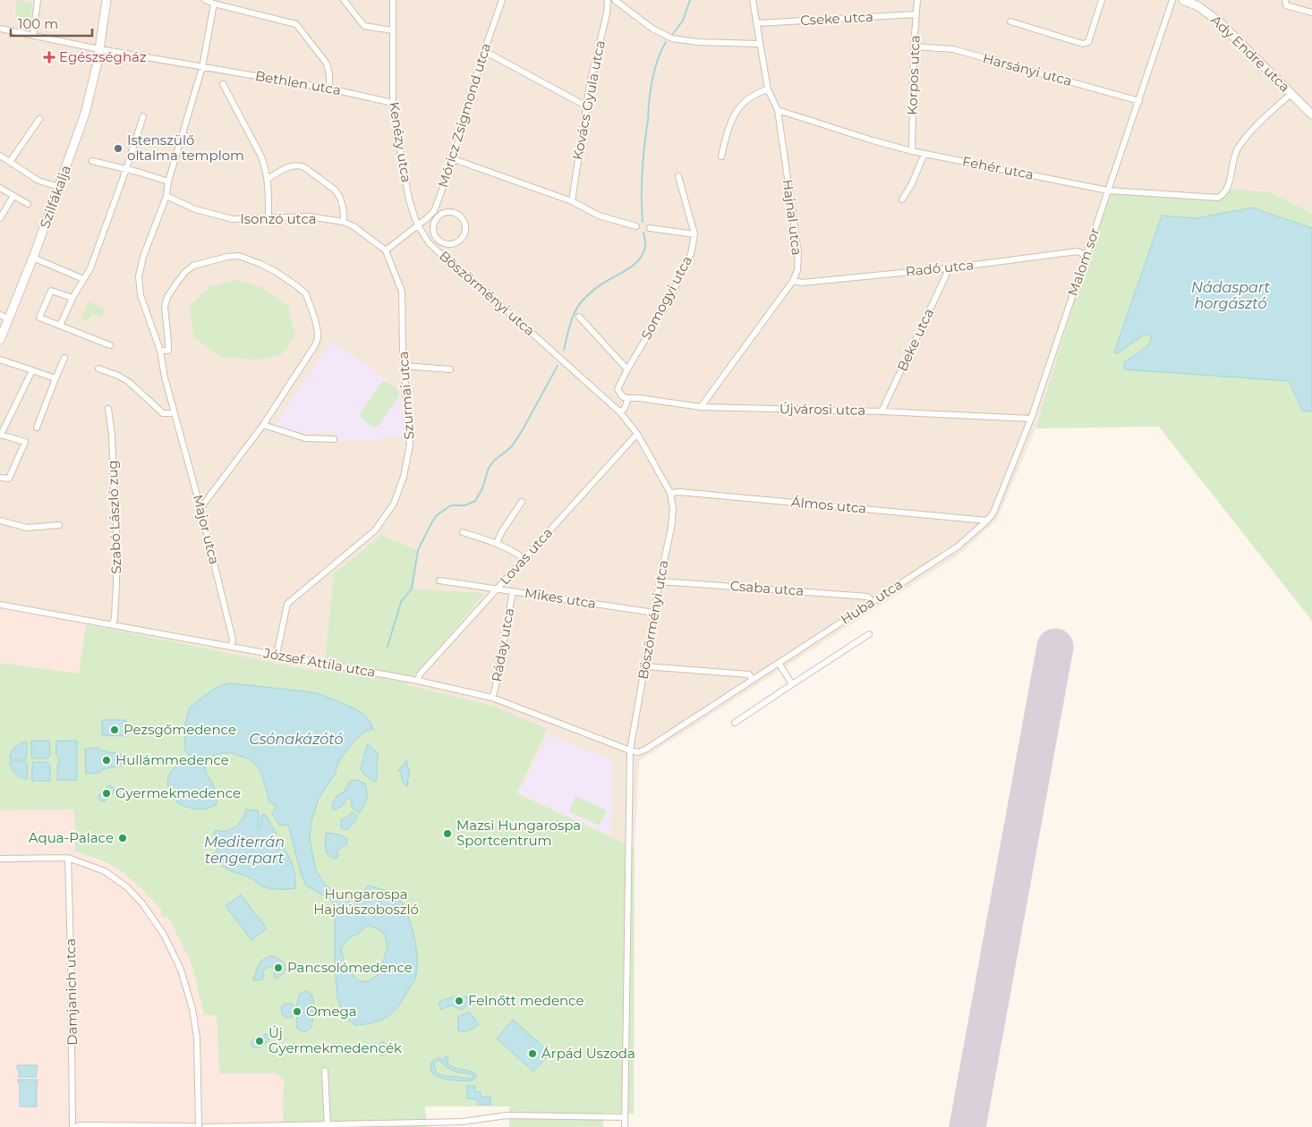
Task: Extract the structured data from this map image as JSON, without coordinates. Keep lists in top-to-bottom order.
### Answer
{
  "streets": {
    "street": [
      "Cseke utca",
      "Ady Endre utca",
      "Harsányi utca",
      "Korpos utca",
      "Bethlen utca",
      "Kovács Gyula utca",
      "Móricz Zsigmond utca",
      "Kenézy utca",
      "Fehér utca",
      "Szilfákalja",
      "Hajnal utca",
      "Isonzó utca",
      "Malom sor",
      "Radó utca",
      "Böszörményi utca",
      "Somogyi utca",
      "Beke utca",
      "Szurmai utca",
      "Újvárosi utca",
      "Álmos utca",
      "Szabó László zug",
      "Major utca",
      "Lovas utca",
      "Csaba utca",
      "Mikes utca",
      "Huba utca",
      "Ráday utca",
      "József Attila utca",
      "Damjanich utca"
    ]
  },
  "crossings": [
    ["Cseke utca", "Korpos utca"],
    ["Cseke utca", "Hajnal utca"],
    ["Ady Endre utca", "Fehér utca"],
    ["Harsányi utca", "Korpos utca"],
    ["Harsányi utca", "Malom sor"],
    ["Korpos utca", "Fehér utca"],
    ["Bethlen utca", "Kenézy utca"],
    ["Bethlen utca", "Szilfákalja"],
    ["Bethlen utca", "Major utca"],
    ["Móricz Zsigmond utca", "Kenézy utca"],
    ["Móricz Zsigmond utca", "Isonzó utca"],
    ["Móricz Zsigmond utca", "Böszörményi utca"],
    ["Móricz Zsigmond utca", "Szurmai utca"],
    ["Kenézy utca", "Böszörményi utca"],
    ["Fehér utca", "Hajnal utca"],
    ["Fehér utca", "Malom sor"],
    ["Hajnal utca", "Radó utca"],
    ["Hajnal utca", "Újvárosi utca"],
    ["Isonzó utca", "Szurmai utca"],
    ["Isonzó utca", "Major utca"],
    ["Malom sor", "Radó utca"],
    ["Malom sor", "Újvárosi utca"],
    ["Malom sor", "Álmos utca"],
    ["Malom sor", "Huba utca"],
    ["Radó utca", "Beke utca"],
    ["Böszörményi utca", "Álmos utca"],
    ["Böszörményi utca", "Lovas utca"],
    ["Böszörményi utca", "Csaba utca"],
    ["Böszörményi utca", "Mikes utca"],
    ["Böszörményi utca", "Huba utca"],
    ["Böszörményi utca", "József Attila utca"],
    ["Somogyi utca", "Újvárosi utca"],
    ["Beke utca", "Újvárosi utca"],
    ["Szurmai utca", "József Attila utca"],
    ["Álmos utca", "Huba utca"],
    ["Szabó László zug", "József Attila utca"],
    ["Major utca", "József Attila utca"],
    ["Lovas utca", "Mikes utca"],
    ["Lovas utca", "József Attila utca"],
    ["Csaba utca", "Huba utca"],
    ["Mikes utca", "Ráday utca"],
    ["Huba utca", "József Attila utca"],
    ["Ráday utca", "József Attila utca"]
  ],
  "water": ["Nádaspart horgásztó", "Csónakázótó", "Mediterrán tengerpart"],
  "parks": ["Hungarospa Hajdúszoboszló"],
  "places": {
    "health": ["Egészségház"],
    "other": [
      "Istenszülő oltalma templom",
      "Pezsgőmedence",
      "Hullámmedence",
      "Gyermekmedence",
      "Mazsi Hungarospa Sportcentrum",
      "Aqua-Palace",
      "Pancsolómedence",
      "Felnőtt medence",
      "Omega",
      "Új Gyermekmedencék",
      "Árpád Uszoda"
    ]
  },
  "scale_bar": "100 m"
}
